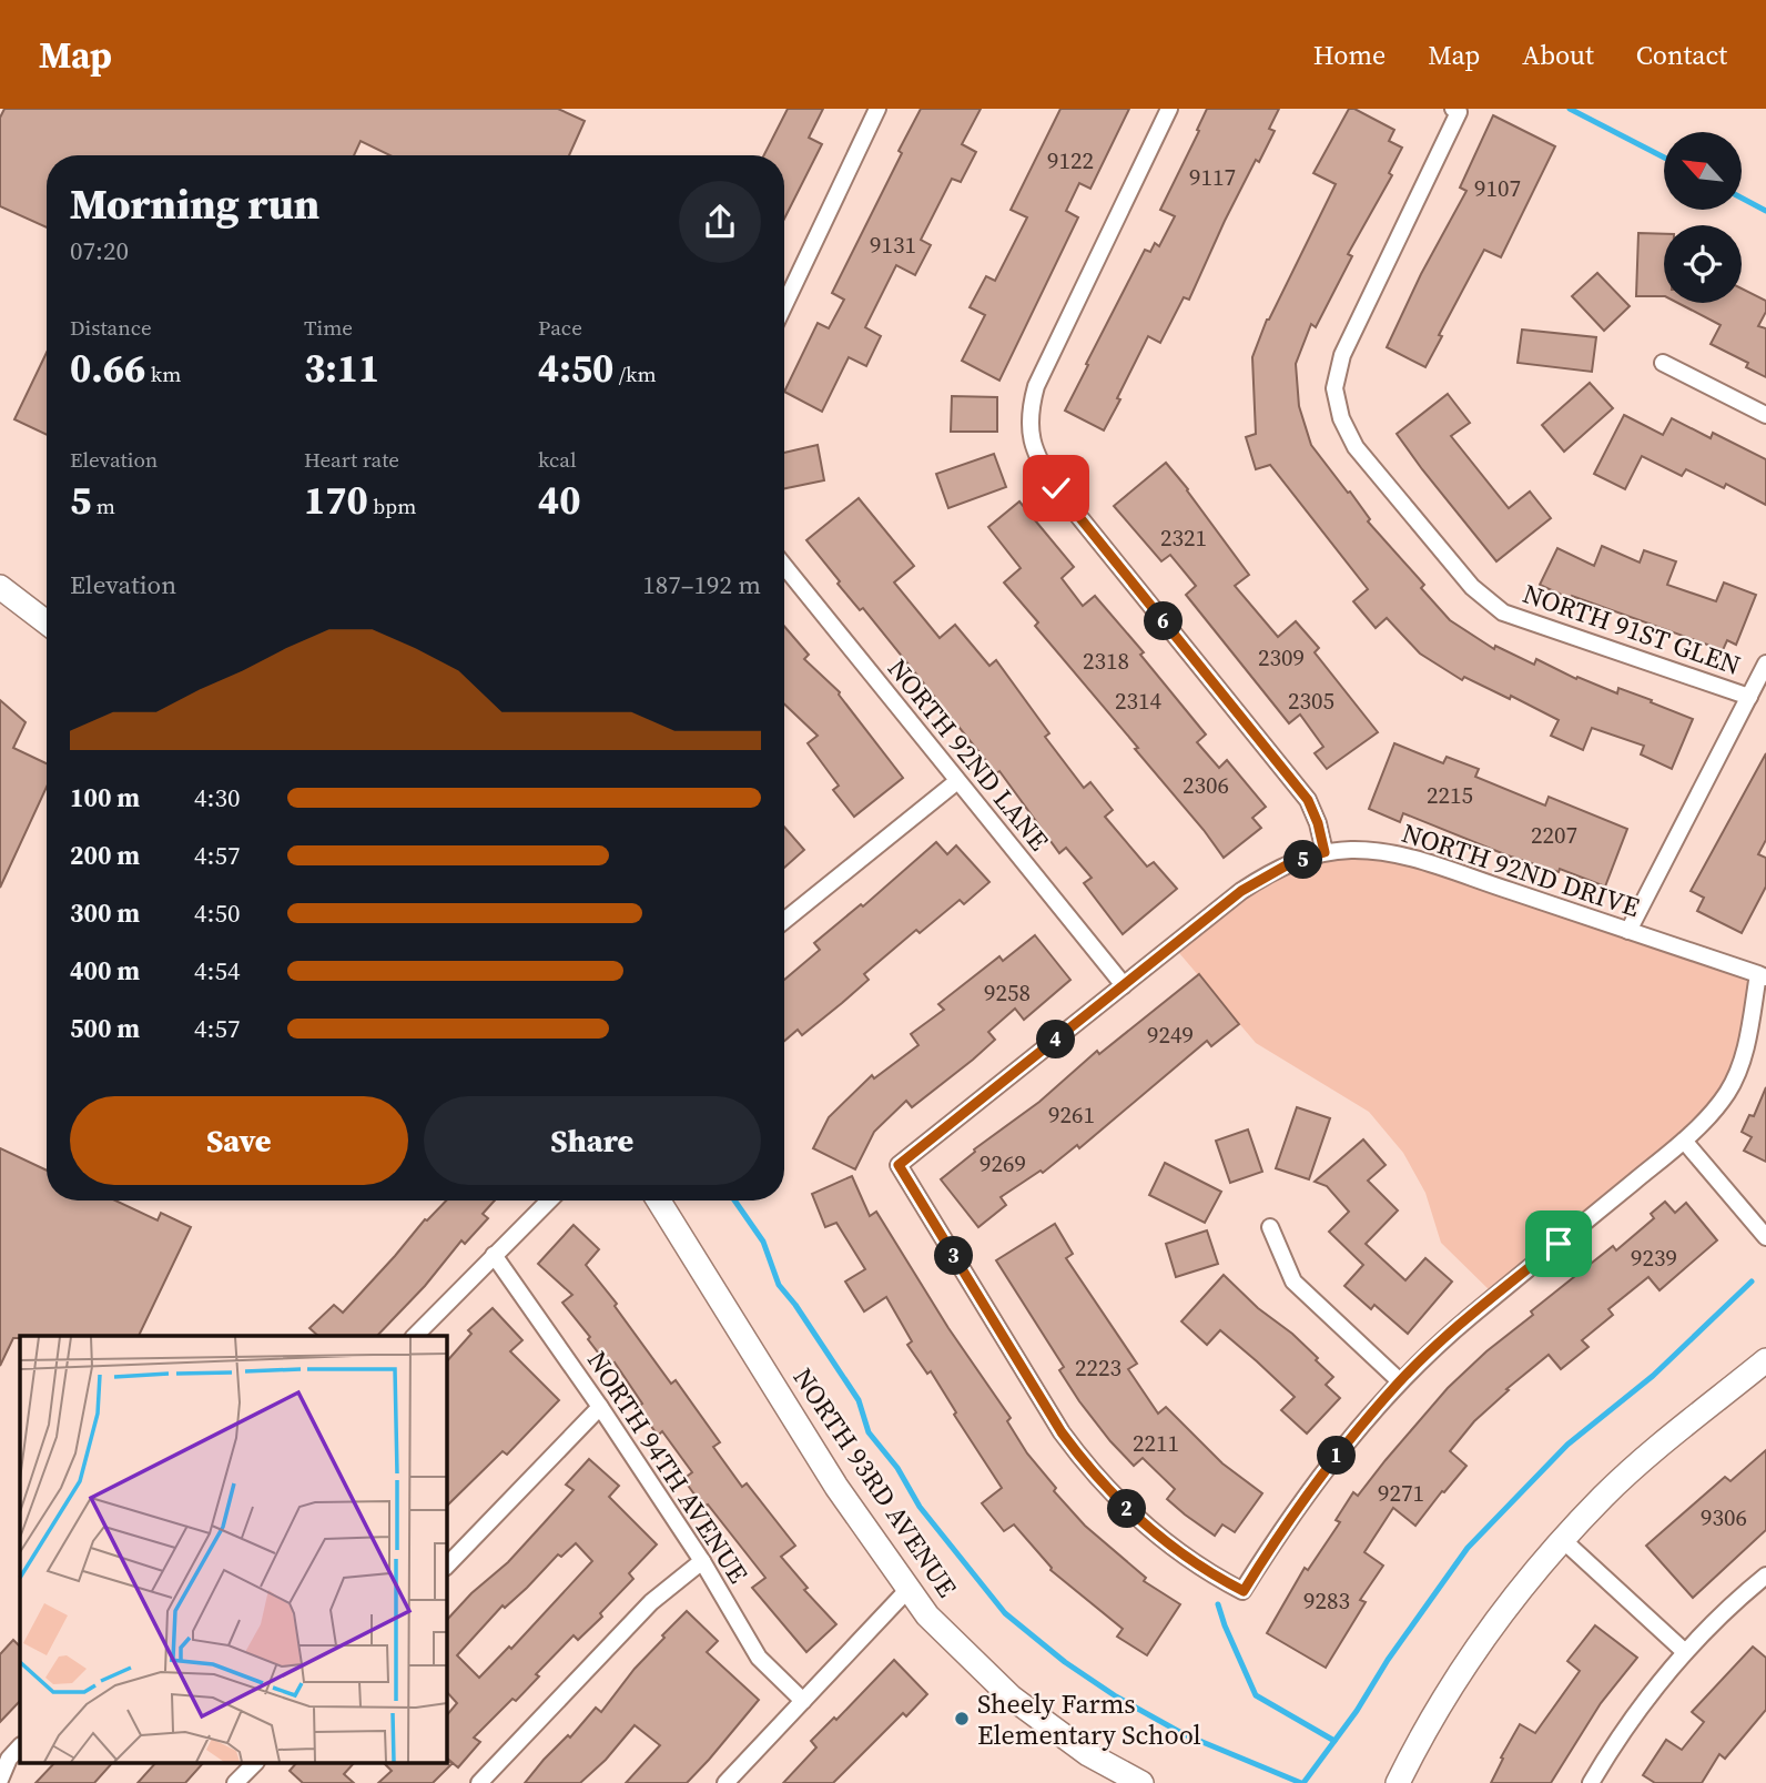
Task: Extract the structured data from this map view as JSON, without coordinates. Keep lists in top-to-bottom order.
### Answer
{
  "streets": {
    "street": [
      "NORTH 91ST GLEN",
      "NORTH 92ND LANE",
      "NORTH 92ND DRIVE",
      "NORTH 94TH AVENUE",
      "NORTH 93RD AVENUE"
    ]
  },
  "crossings": [
    ["NORTH 92ND LANE", "NORTH 92ND DRIVE"]
  ],
  "places": ["Sheely Farms Elementary School"],
  "house_numbers": [
    "9122",
    "9117",
    "9107",
    "9131",
    "2321",
    "2309",
    "2318",
    "2314",
    "2305",
    "2306",
    "2215",
    "2207",
    "9258",
    "9249",
    "9261",
    "9269",
    "9239",
    "2223",
    "2211",
    "9271",
    "9306",
    "9283"
  ],
  "north": "top left",
  "page": {
    "header": "Map",
    "nav": [
      "Home",
      "Map",
      "About",
      "Contact"
    ],
    "heading": ["Morning run", "07:20"],
    "stats": [
      ["Distance", "0.66 km"],
      ["Time", "3:11"],
      ["Pace", "4:50 /km"],
      ["Elevation", "5 m"],
      ["Heart rate", "170 bpm"],
      ["kcal", "40"]
    ],
    "chart": ["Elevation", "187–192 m"],
    "pins": [
      "6",
      "5",
      "4",
      "3",
      "1",
      "2"
    ],
    "list": [
      {
        "name": "100 m",
        "note": "4:30"
      },
      {
        "name": "200 m",
        "note": "4:57"
      },
      {
        "name": "300 m",
        "note": "4:50"
      },
      {
        "name": "400 m",
        "note": "4:54"
      },
      {
        "name": "500 m",
        "note": "4:57"
      }
    ],
    "buttons": ["Save", "Share"]
  }
}
